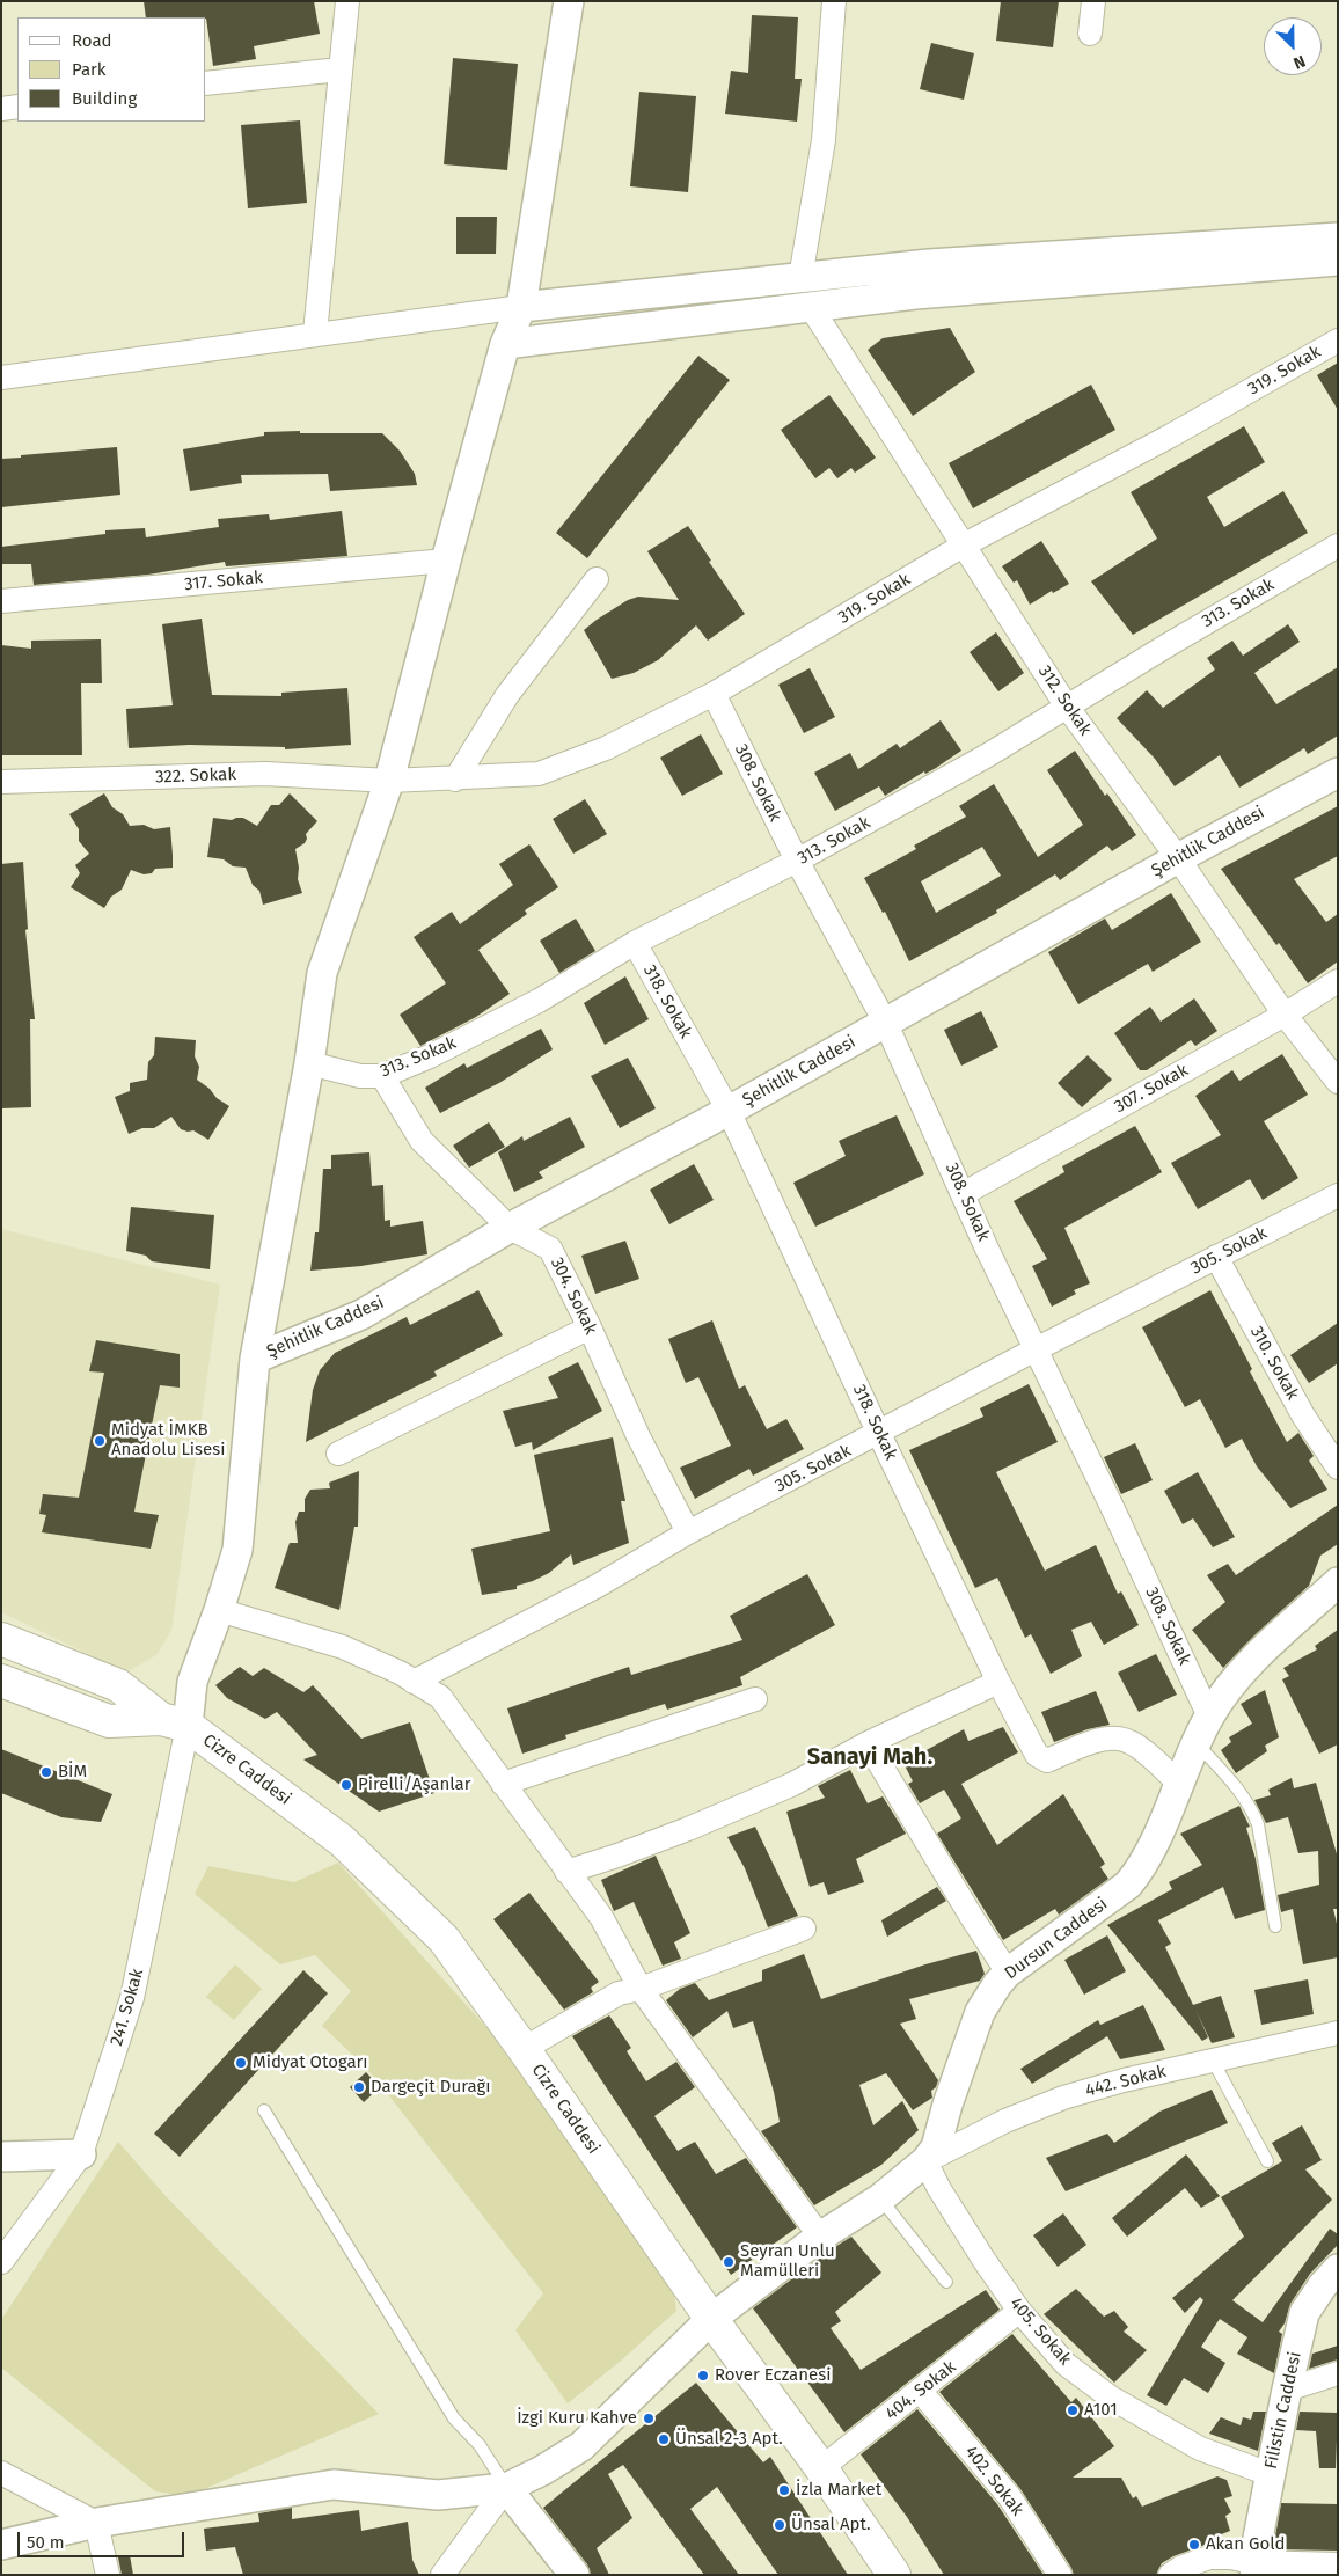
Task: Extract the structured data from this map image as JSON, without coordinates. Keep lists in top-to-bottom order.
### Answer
{
  "streets": {
    "main road": ["Cizre Caddesi"],
    "street": [
      "319. Sokak",
      "317. Sokak",
      "313. Sokak",
      "312. Sokak",
      "322. Sokak",
      "308. Sokak",
      "Şehitlik Caddesi",
      "318. Sokak",
      "307. Sokak",
      "305. Sokak",
      "304. Sokak",
      "310. Sokak",
      "Dursun Caddesi",
      "241. Sokak",
      "442. Sokak",
      "405. Sokak",
      "404. Sokak",
      "Filistin Caddesi",
      "402. Sokak"
    ]
  },
  "crossings": [
    ["319. Sokak", "312. Sokak"],
    ["319. Sokak", "322. Sokak"],
    ["319. Sokak", "308. Sokak"],
    ["313. Sokak", "312. Sokak"],
    ["313. Sokak", "308. Sokak"],
    ["313. Sokak", "318. Sokak"],
    ["313. Sokak", "304. Sokak"],
    ["312. Sokak", "Şehitlik Caddesi"],
    ["312. Sokak", "307. Sokak"],
    ["308. Sokak", "Şehitlik Caddesi"],
    ["308. Sokak", "307. Sokak"],
    ["308. Sokak", "305. Sokak"],
    ["308. Sokak", "Dursun Caddesi"],
    ["Şehitlik Caddesi", "318. Sokak"],
    ["Şehitlik Caddesi", "304. Sokak"],
    ["318. Sokak", "305. Sokak"],
    ["318. Sokak", "Dursun Caddesi"],
    ["305. Sokak", "304. Sokak"],
    ["305. Sokak", "310. Sokak"],
    ["Cizre Caddesi", "Dursun Caddesi"],
    ["Cizre Caddesi", "241. Sokak"],
    ["Cizre Caddesi", "404. Sokak"],
    ["Dursun Caddesi", "442. Sokak"],
    ["Dursun Caddesi", "405. Sokak"],
    ["442. Sokak", "405. Sokak"],
    ["405. Sokak", "404. Sokak"],
    ["405. Sokak", "Filistin Caddesi"],
    ["404. Sokak", "402. Sokak"]
  ],
  "districts": ["Sanayi Mah."],
  "places": [
    "Midyat İMKB Anadolu Lisesi",
    "BİM",
    "Pirelli/Aşanlar",
    "Midyat Otogarı",
    "Dargeçit Durağı",
    "Seyran Unlu Mamülleri",
    "Rover Eczanesi",
    "A101",
    "İzgi Kuru Kahve",
    "Ünsal 2-3 Apt.",
    "İzla Market",
    "Ünsal Apt.",
    "Akan Gold"
  ],
  "legend": ["Road", "Park", "Building"],
  "scale_bar": "50 m",
  "north": "bottom right"
}
